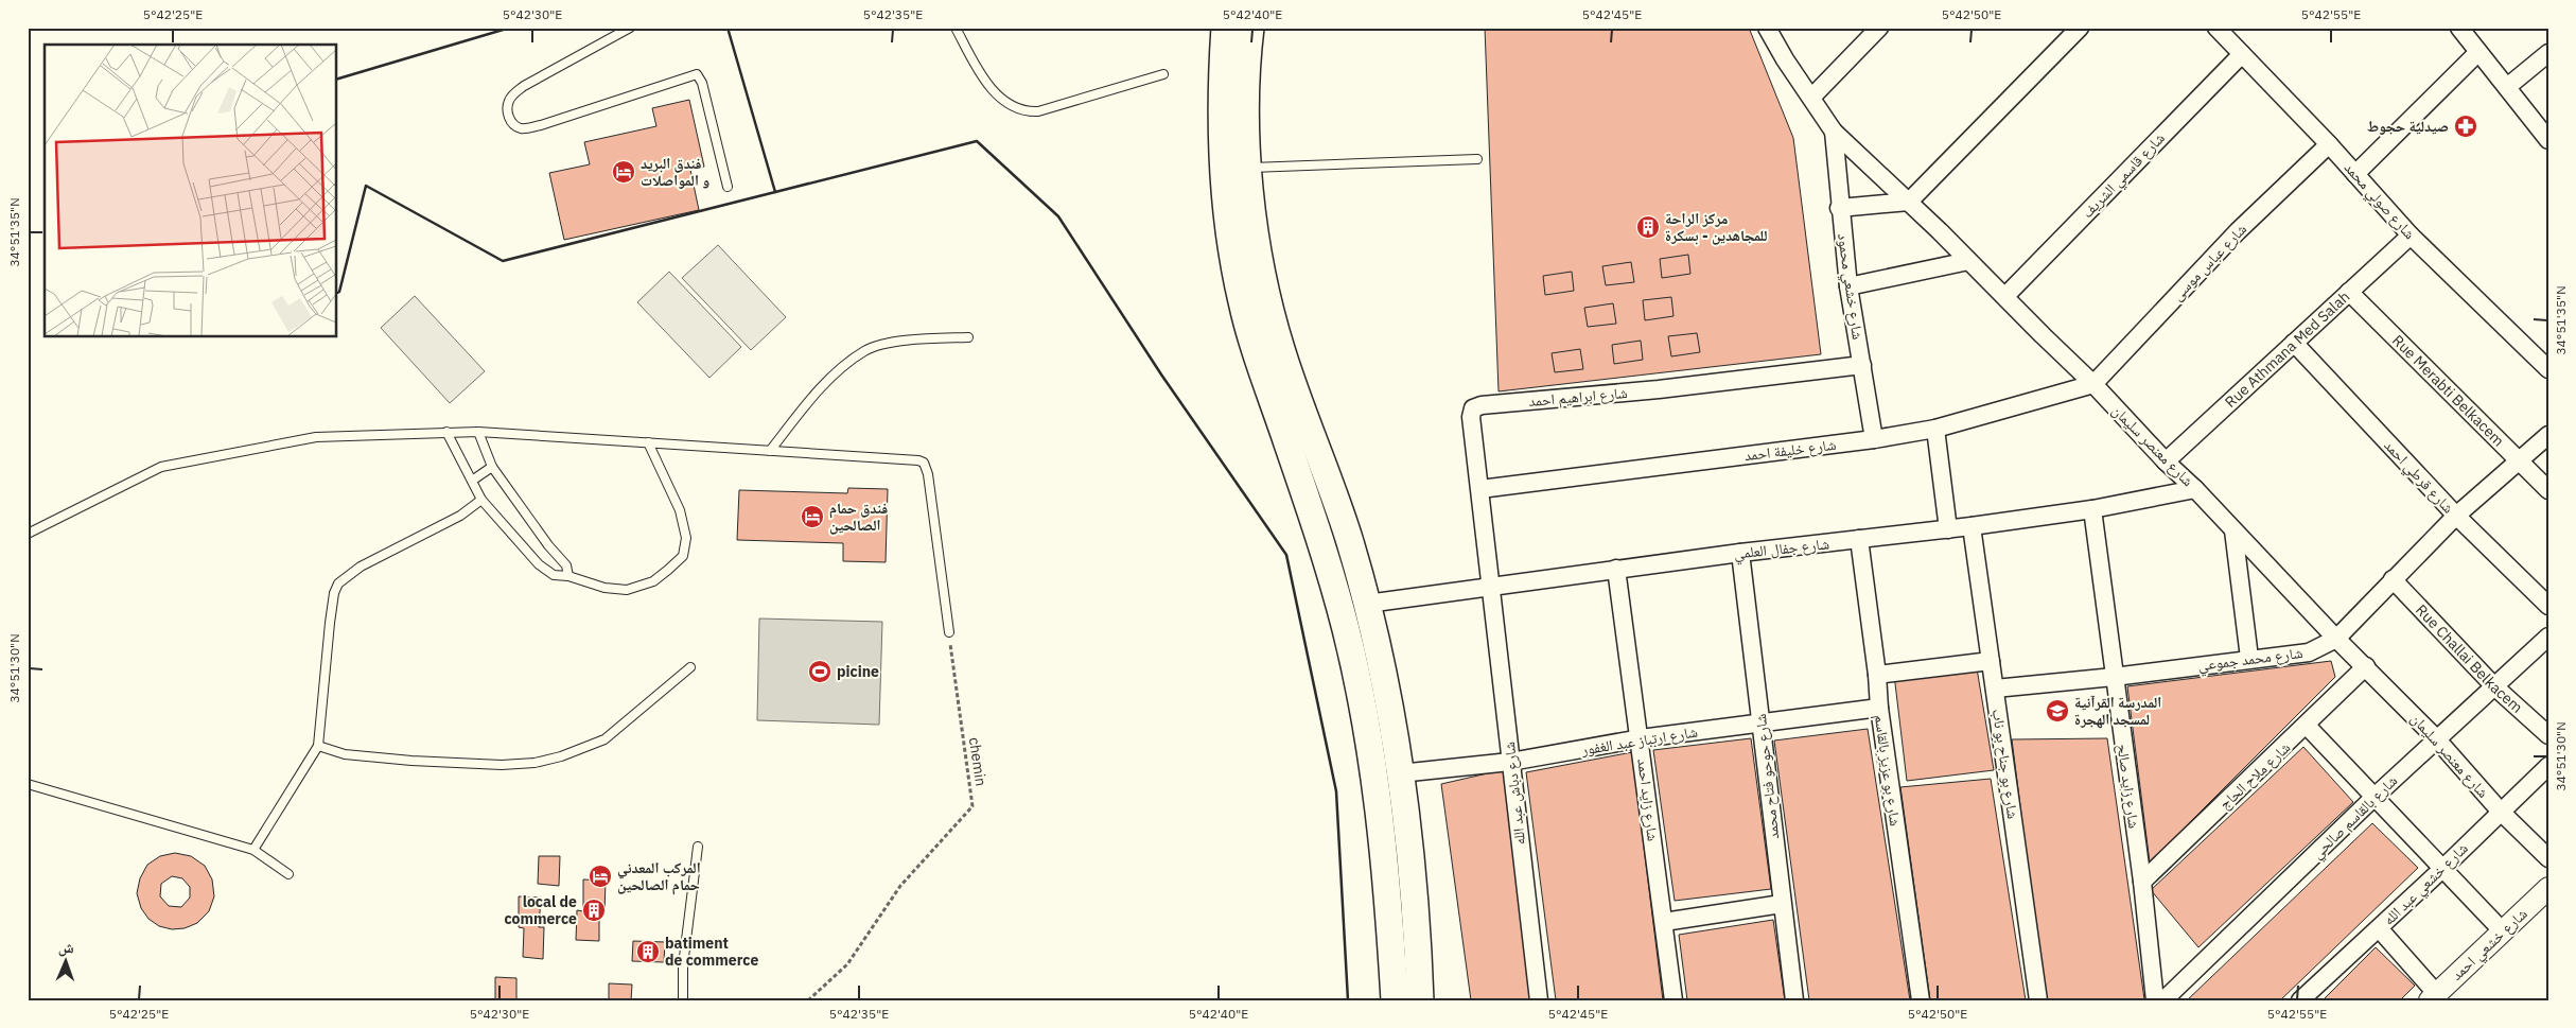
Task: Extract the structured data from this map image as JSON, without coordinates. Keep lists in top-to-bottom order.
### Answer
{
  "streets": {
    "street": [
      "شارع قاسمي الشريف",
      "شارع صولي محمد",
      "شارع عباس موسى",
      "شارع خشعي محمود",
      "Rue Athmana Med Salah",
      "Rue Merabti Belkacem",
      "شارع ابراهيم احمد",
      "شارع معنصر سليمان",
      "شارع خليفة احمد",
      "شارع قرطي احمد",
      "شارع جفال العلمي",
      "Rue Challai Belkacem",
      "شارع محمد جموعي",
      "شارع ارتباز عبد الغفور",
      "شارع بو جناح بو ناب",
      "شارع بو عزيز بالقاسم",
      "شارع ملاح الحاج",
      "شارع حوحو فتاح محمد",
      "شارع زايد صالح",
      "شارع دباش عبد الله",
      "شارع زايد احمد",
      "شارع بالقاسم صالحي",
      "شارع خشعي عبد الله",
      "شارع خشعي احمد"
    ],
    "path": ["chemin"]
  },
  "crossings": [
    ["شارع قاسمي الشريف", "شارع صولي محمد"],
    ["شارع قاسمي الشريف", "شارع معنصر سليمان"],
    ["شارع صولي محمد", "شارع عباس موسى"],
    ["شارع صولي محمد", "Rue Athmana Med Salah"],
    ["شارع عباس موسى", "شارع معنصر سليمان"],
    ["شارع عباس موسى", "شارع خليفة احمد"],
    ["شارع خشعي محمود", "شارع ابراهيم احمد"],
    ["شارع خشعي محمود", "شارع معنصر سليمان"],
    ["شارع خشعي محمود", "شارع خليفة احمد"],
    ["Rue Athmana Med Salah", "Rue Merabti Belkacem"],
    ["Rue Athmana Med Salah", "شارع معنصر سليمان"],
    ["Rue Athmana Med Salah", "شارع قرطي احمد"],
    ["Rue Merabti Belkacem", "شارع محمد جموعي"],
    ["شارع ابراهيم احمد", "شارع خليفة احمد"],
    ["شارع ابراهيم احمد", "شارع جفال العلمي"],
    ["شارع ابراهيم احمد", "شارع دباش عبد الله"],
    ["شارع معنصر سليمان", "شارع خليفة احمد"],
    ["شارع معنصر سليمان", "شارع جفال العلمي"],
    ["شارع معنصر سليمان", "شارع محمد جموعي"],
    ["شارع معنصر سليمان", "شارع ملاح الحاج"],
    ["شارع معنصر سليمان", "شارع بالقاسم صالحي"],
    ["شارع معنصر سليمان", "شارع خشعي عبد الله"],
    ["شارع قرطي احمد", "شارع محمد جموعي"],
    ["شارع جفال العلمي", "شارع بو جناح بو ناب"],
    ["شارع جفال العلمي", "شارع بو عزيز بالقاسم"],
    ["شارع جفال العلمي", "شارع حوحو فتاح محمد"],
    ["شارع جفال العلمي", "شارع زايد صالح"],
    ["شارع جفال العلمي", "شارع دباش عبد الله"],
    ["شارع جفال العلمي", "شارع زايد احمد"],
    ["Rue Challai Belkacem", "شارع محمد جموعي"],
    ["Rue Challai Belkacem", "شارع بالقاسم صالحي"],
    ["شارع محمد جموعي", "شارع بو جناح بو ناب"],
    ["شارع محمد جموعي", "شارع زايد صالح"],
    ["شارع ارتباز عبد الغفور", "شارع بو عزيز بالقاسم"],
    ["شارع ارتباز عبد الغفور", "شارع حوحو فتاح محمد"],
    ["شارع ارتباز عبد الغفور", "شارع دباش عبد الله"],
    ["شارع ارتباز عبد الغفور", "شارع زايد احمد"],
    ["شارع ملاح الحاج", "شارع زايد صالح"]
  ],
  "places": {
    "pharmacy": ["صيدلية حجوط"],
    "hotel": ["فندق البريد و المواصلات", "فندق حمام الصالحين", "المركب المعدني حمام الصالحين"],
    "building": ["مركز الراحة للمجاهدين - بسكرة", "local de commerce", "batiment de commerce"],
    "sports": ["picine"],
    "school or university": ["المدرسة القرآنية لمسجد الهجرة"]
  },
  "north": "top",
  "coordinates": [
    "5°42'25\"E",
    "5°42'30\"E",
    "5°42'35\"E",
    "5°42'40\"E",
    "5°42'45\"E",
    "5°42'50\"E",
    "5°42'55\"E",
    "34°51'35\"N",
    "34°51'30\"N"
  ]
}
